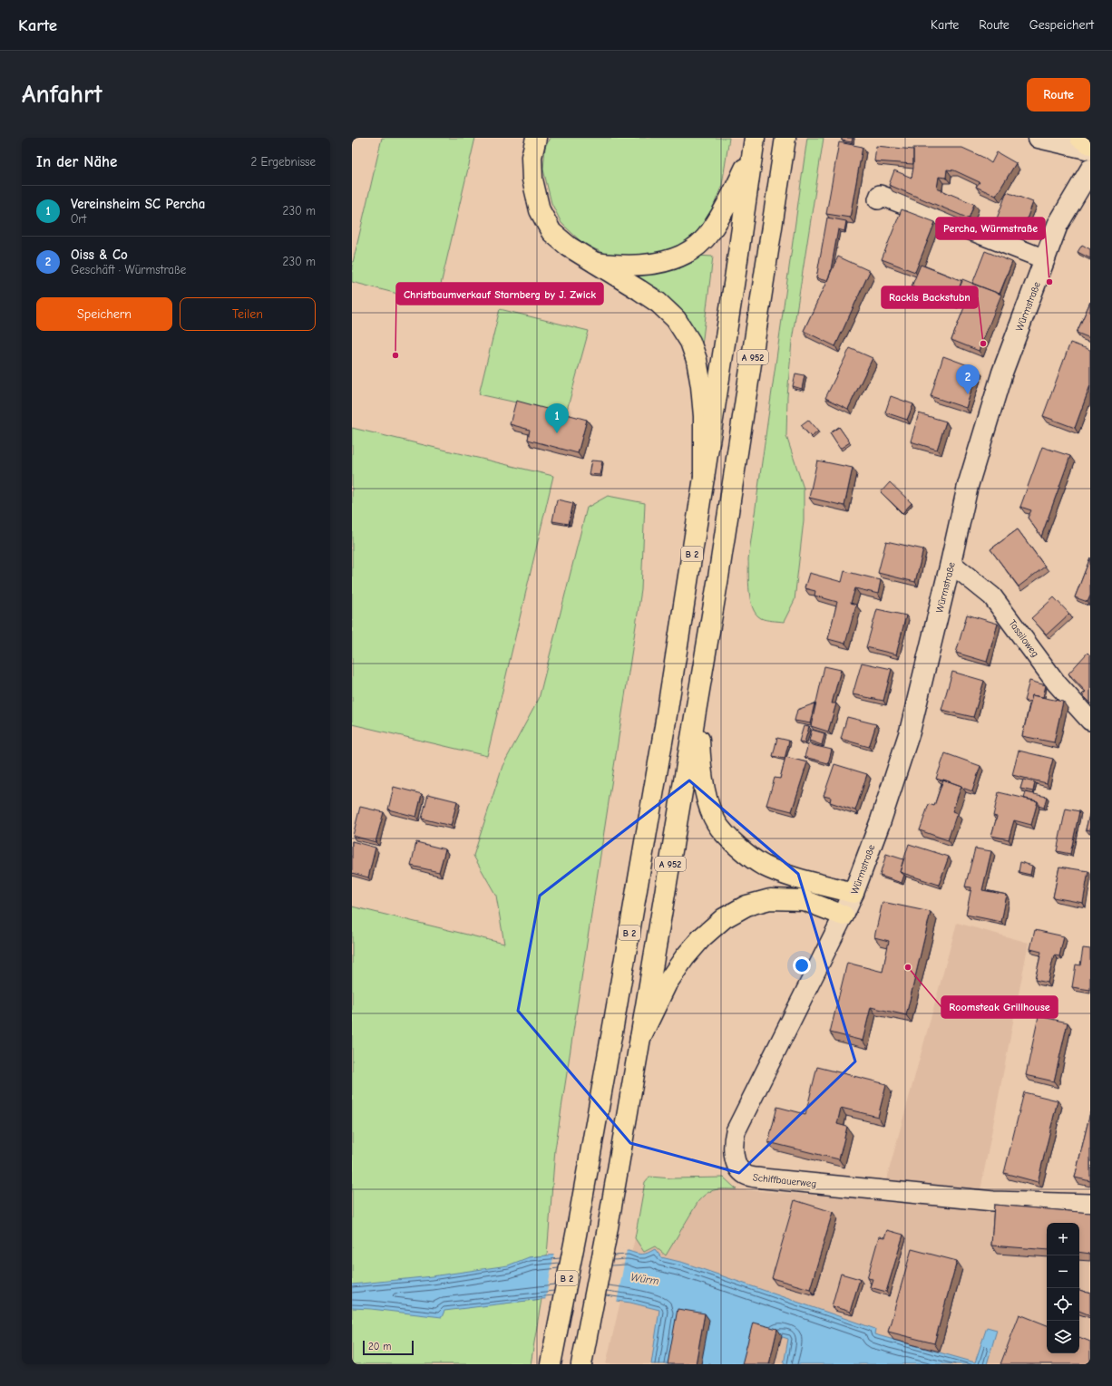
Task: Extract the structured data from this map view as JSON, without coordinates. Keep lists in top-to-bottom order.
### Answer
{
  "streets": {
    "main road": ["Würmstraße", "A 952", "B 2"],
    "street": ["Tassiloweg", "Schiffbauerweg"]
  },
  "crossings": [
    ["Würmstraße", "Tassiloweg"],
    ["Würmstraße", "Schiffbauerweg"],
    ["A 952", "B 2"]
  ],
  "water": ["Würm"],
  "places": [
    "Percha, Würmstraße",
    "Rackls Backstubn",
    "Christbaumverkauf Starnberg by J. Zwick",
    "Roomsteak Grillhouse"
  ],
  "scale_bar": "20 m",
  "page": {
    "header": "Karte",
    "nav": ["Karte", "Route", "Gespeichert"],
    "buttons": [
      "Route",
      ["Speichern", "Teilen"]
    ],
    "title": "Anfahrt",
    "heading": ["In der Nähe", "2 Ergebnisse"],
    "list": [
      {
        "mark": "1",
        "name": "Vereinsheim SC Percha",
        "note": "Ort",
        "value": "230 m"
      },
      {
        "mark": "2",
        "name": "Oiss & Co",
        "note": "Geschäft · Würmstraße",
        "value": "230 m"
      }
    ],
    "pins": ["2", "1"],
    "map_buttons": ["+", "−"],
    "scale": "20 m"
  }
}
